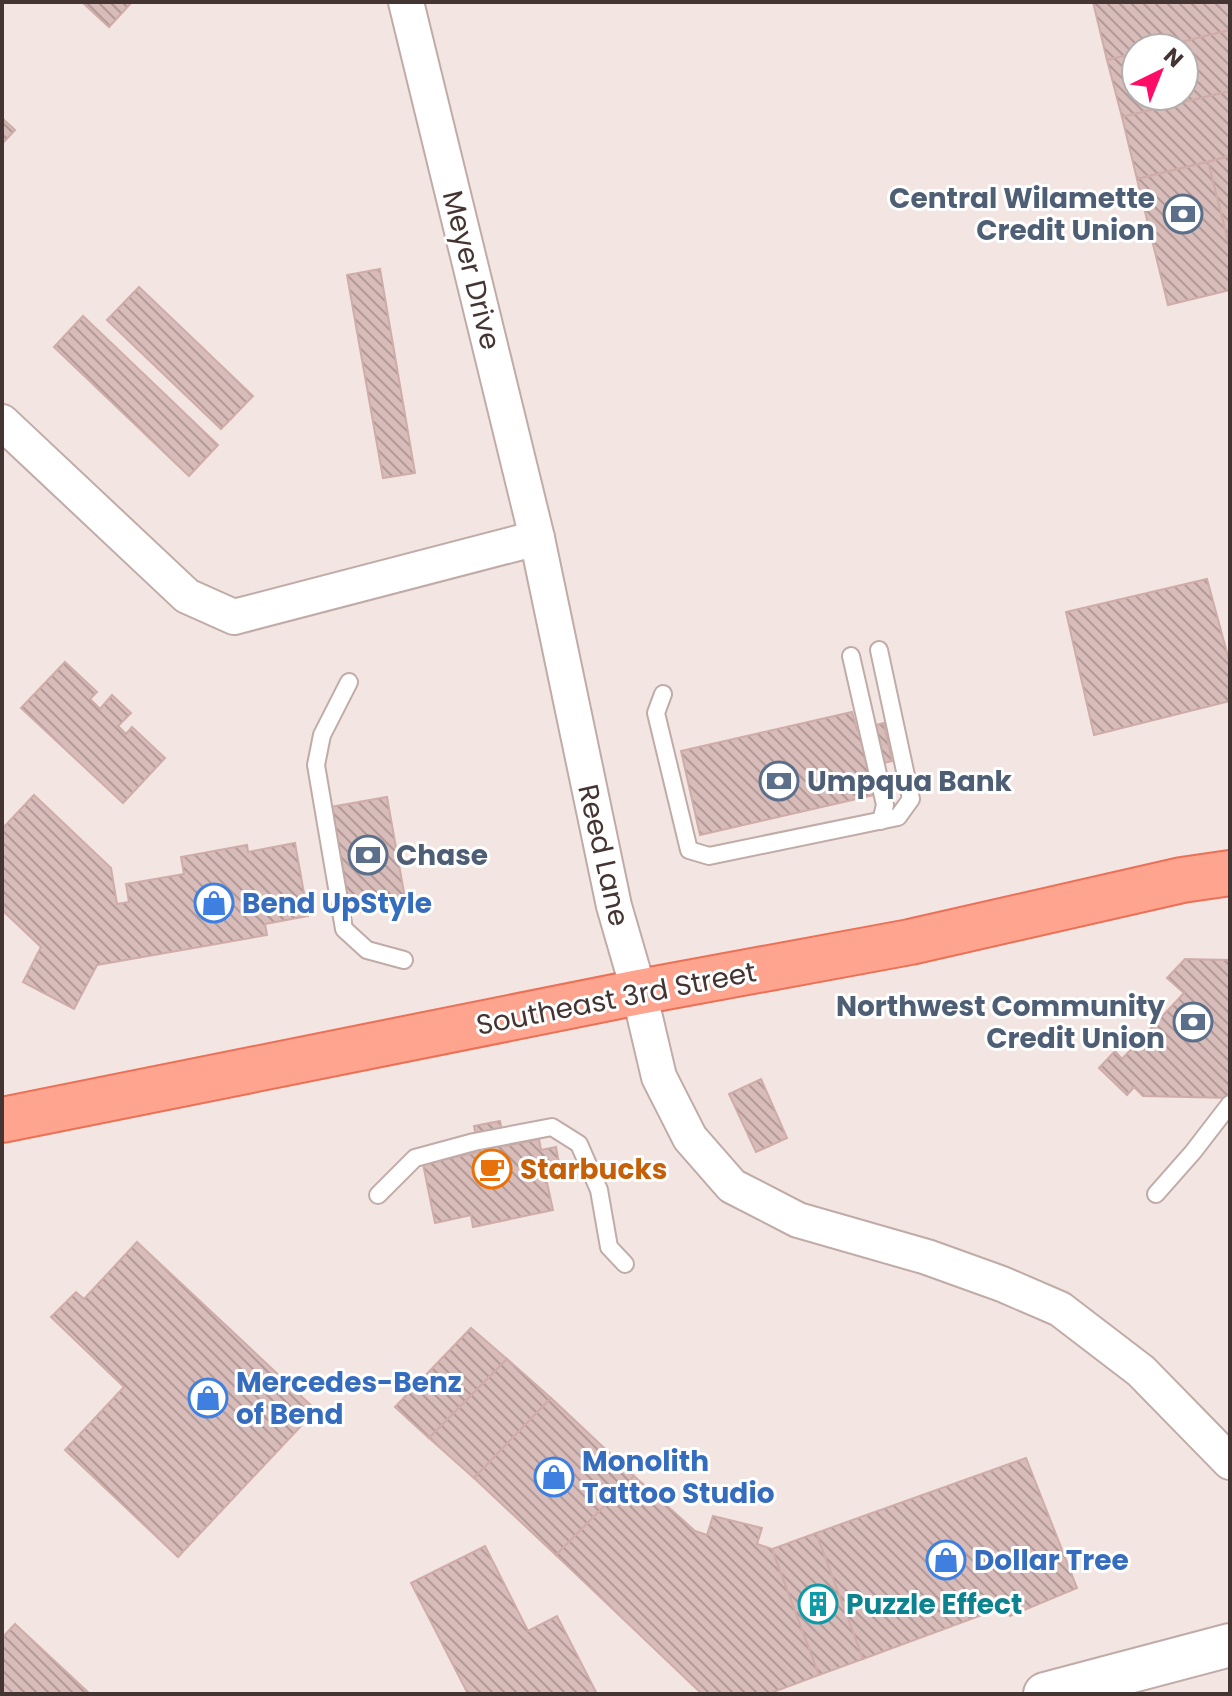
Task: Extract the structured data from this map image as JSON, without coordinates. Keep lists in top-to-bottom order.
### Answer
{
  "streets": {
    "main road": ["Southeast 3rd Street"],
    "street": ["Meyer Drive", "Reed Lane"]
  },
  "crossings": [
    ["Meyer Drive", "Reed Lane"],
    ["Reed Lane", "Southeast 3rd Street"]
  ],
  "places": {
    "bank": [
      "Central Wilamette Credit Union",
      "Umpqua Bank",
      "Chase",
      "Northwest Community Credit Union"
    ],
    "shop": [
      "Bend UpStyle",
      "Mercedes-Benz of Bend",
      "Monolith Tattoo Studio",
      "Dollar Tree"
    ],
    "cafe": ["Starbucks"],
    "building": ["Puzzle Effect"]
  },
  "north": "top right"
}
